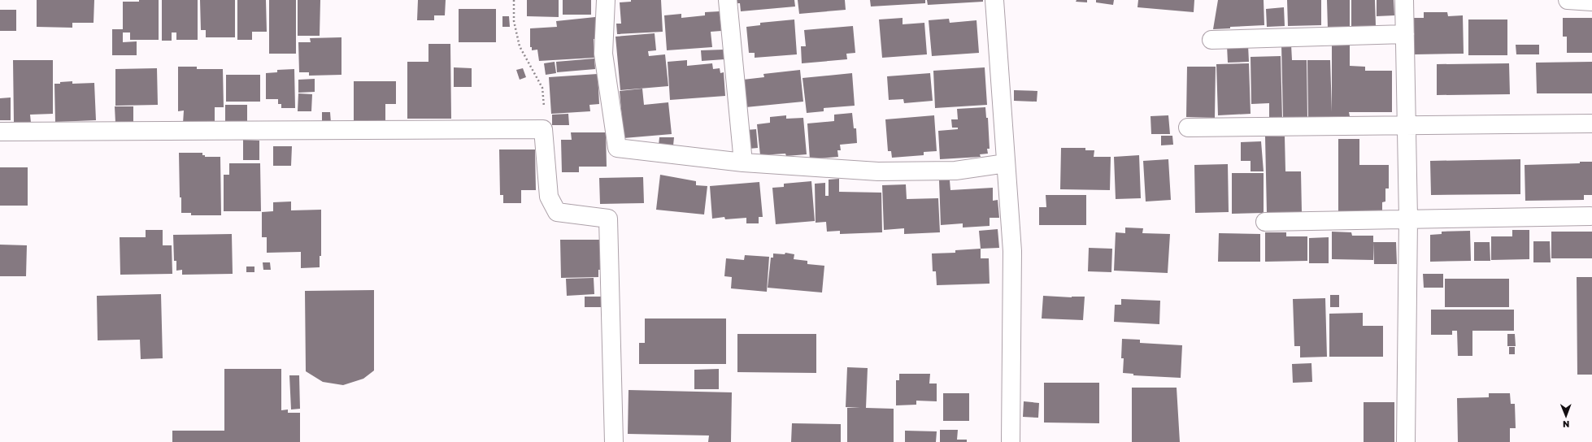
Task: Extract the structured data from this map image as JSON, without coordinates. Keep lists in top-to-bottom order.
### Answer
{
  "north": "bottom"
}
